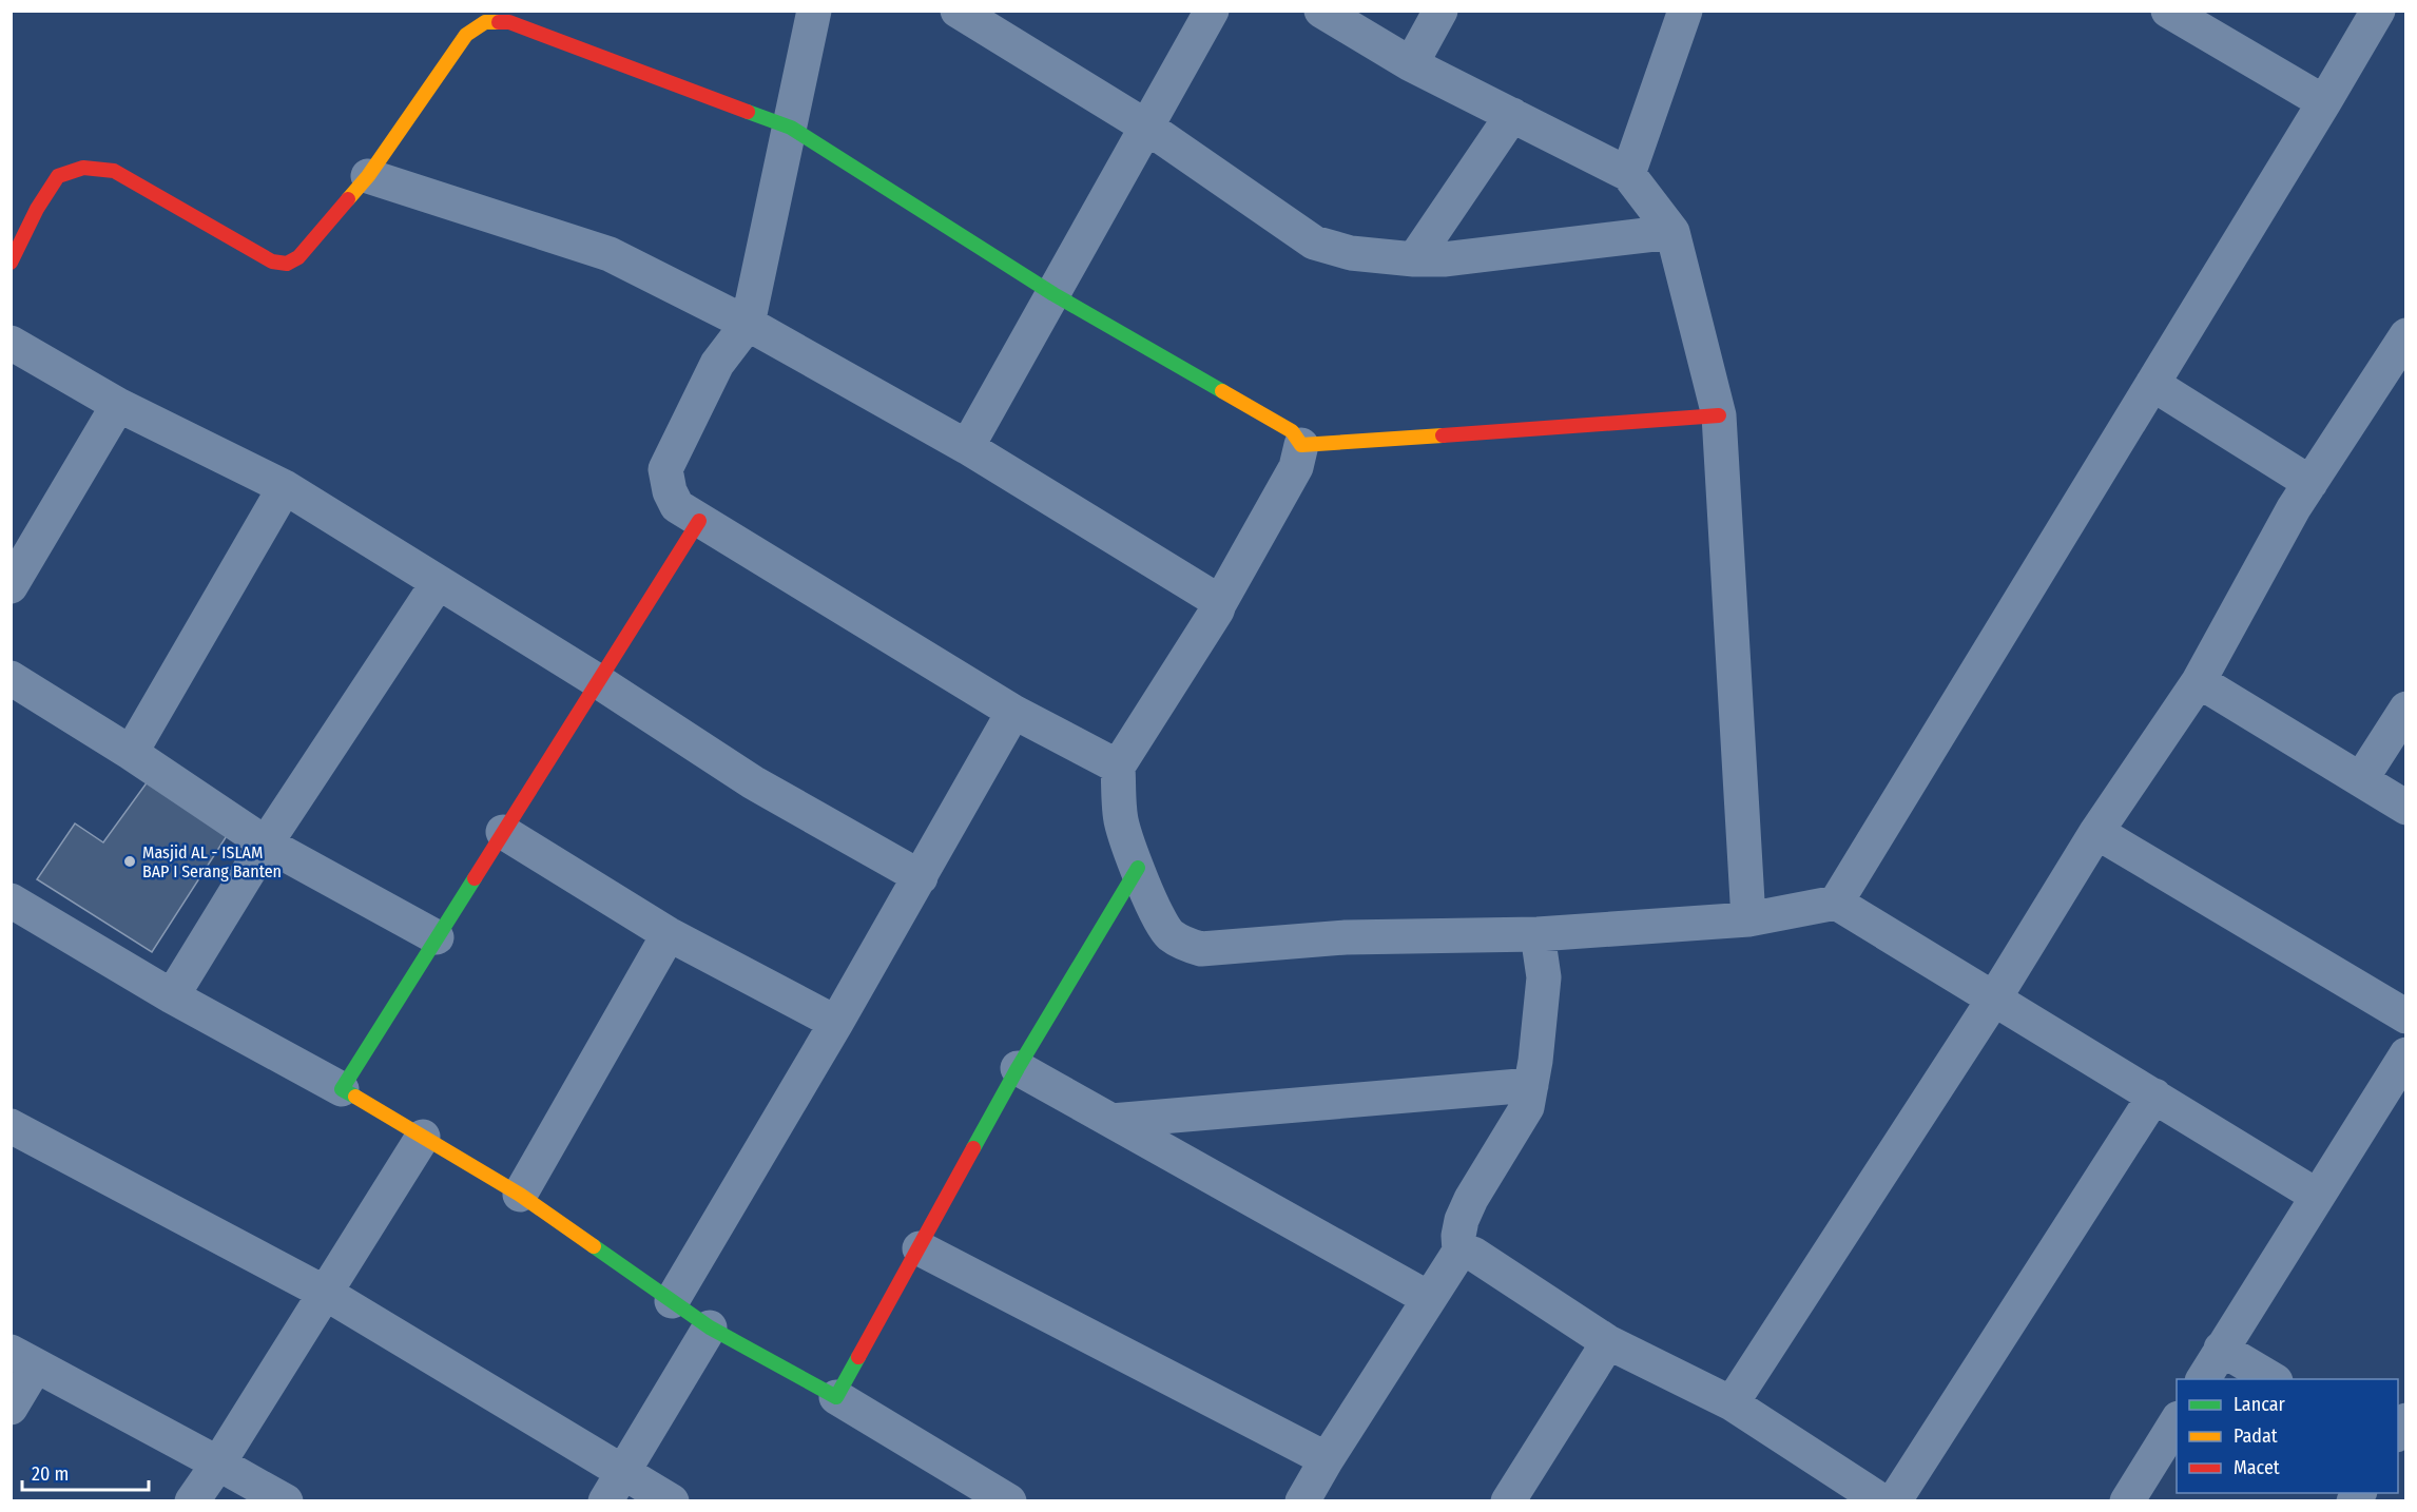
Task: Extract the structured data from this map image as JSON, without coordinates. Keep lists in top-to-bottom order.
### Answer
{
  "places": ["Masjid AL - ISLAM BAP I Serang Banten"],
  "legend": ["Lancar", "Padat", "Macet"],
  "scale_bar": "20 m"
}
